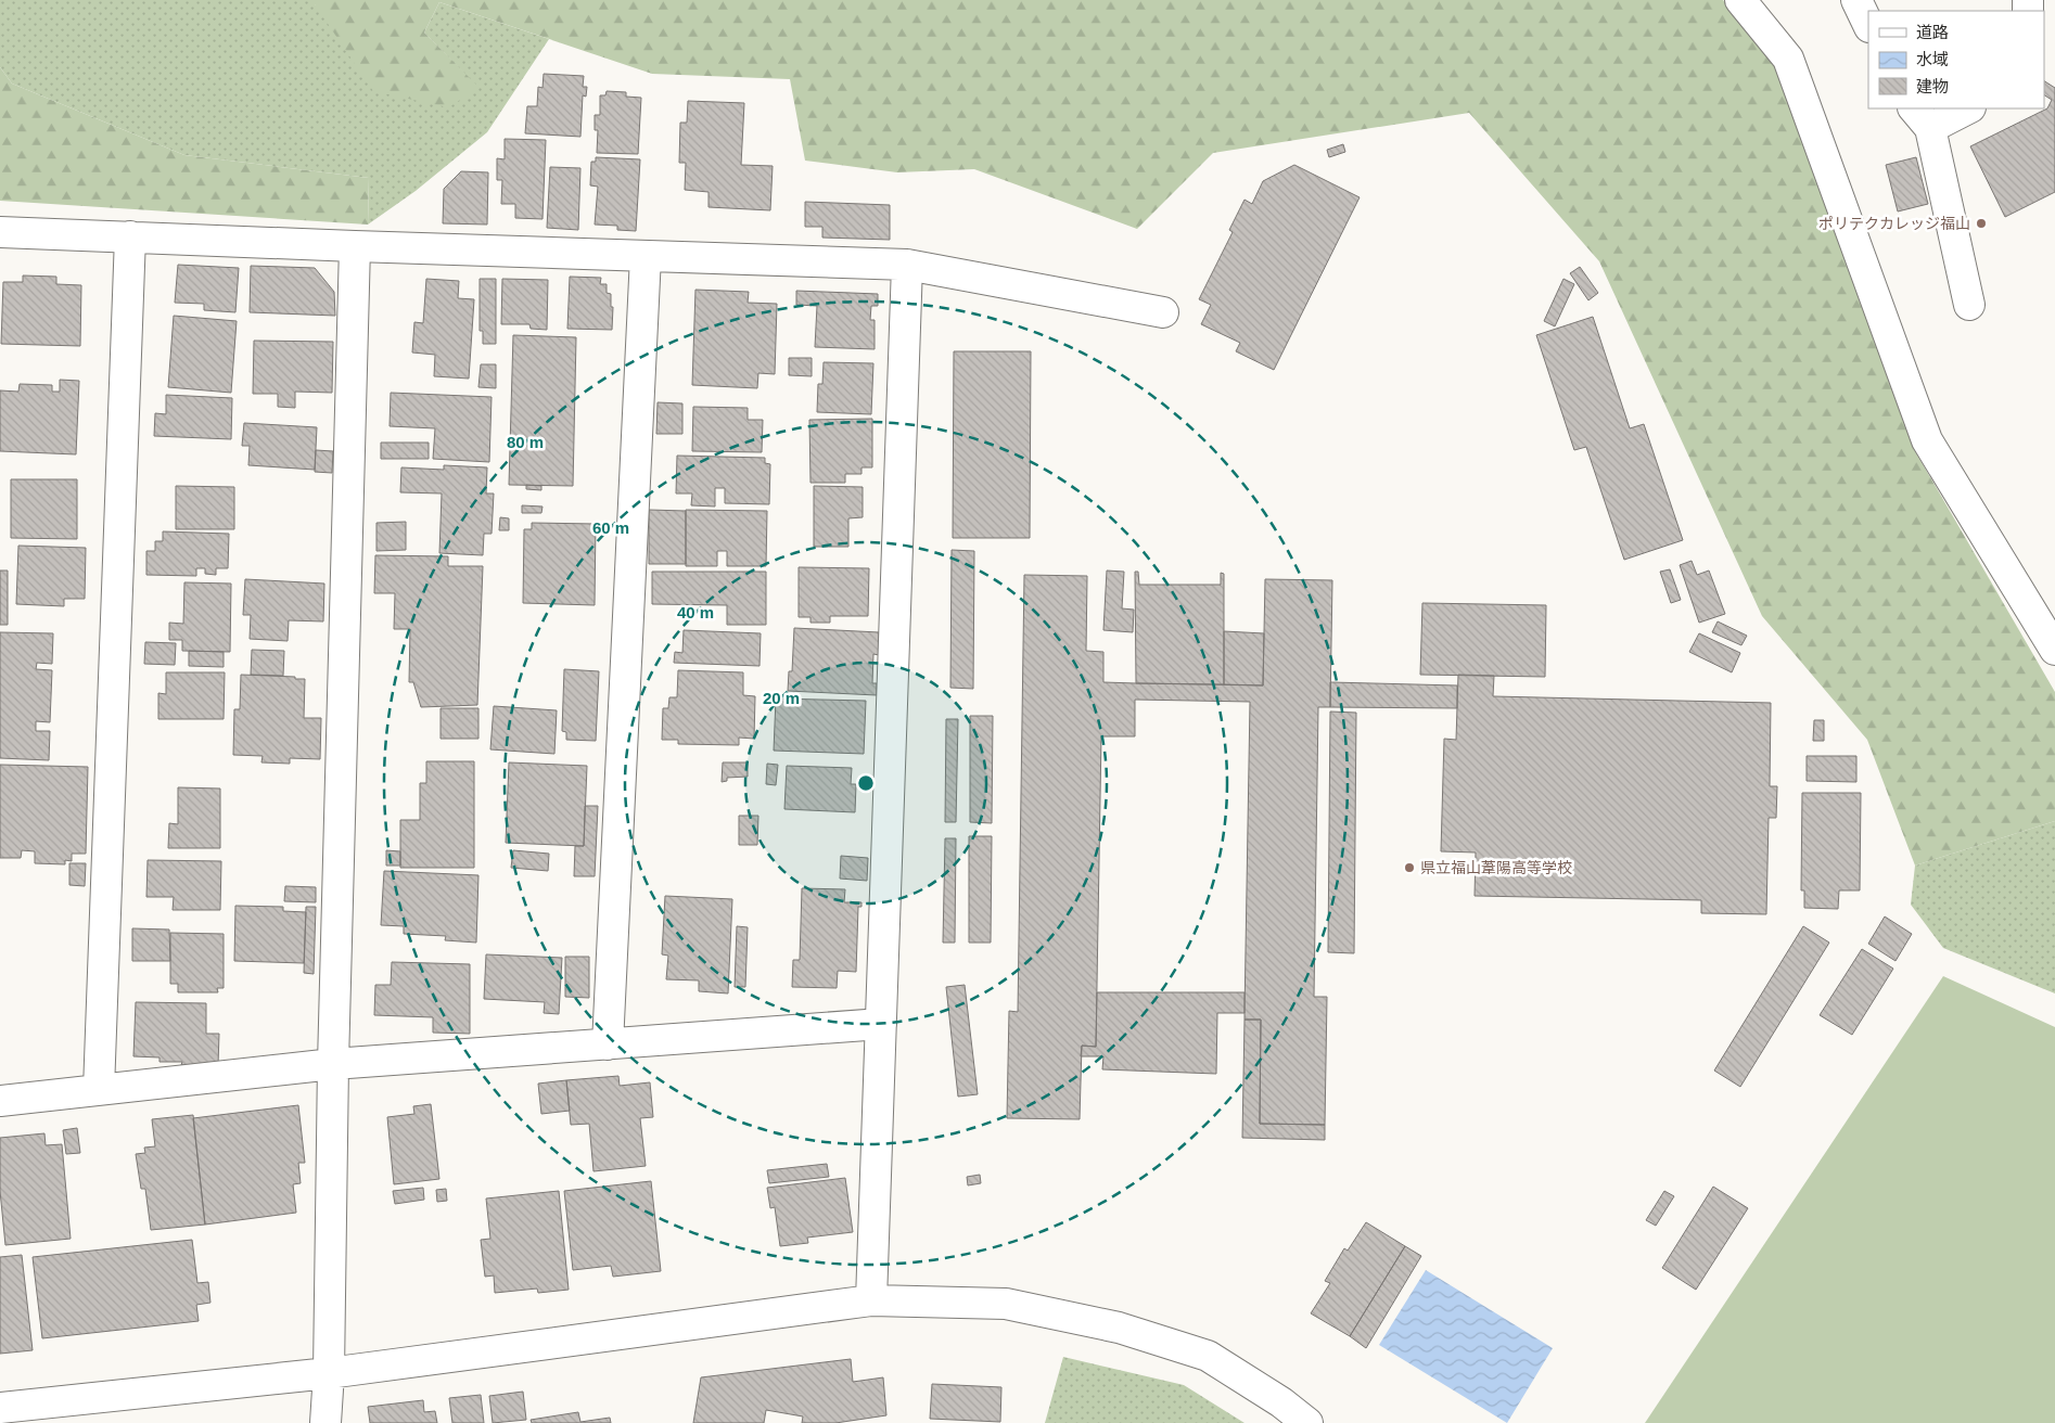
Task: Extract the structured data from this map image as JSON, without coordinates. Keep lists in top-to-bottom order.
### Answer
{
  "places": ["ポリテクカレッジ福山", "県立福山葦陽高等学校"],
  "legend": ["道路", "水域", "建物"],
  "rings": [
    "80 m",
    "60 m",
    "40 m",
    "20 m"
  ]
}
